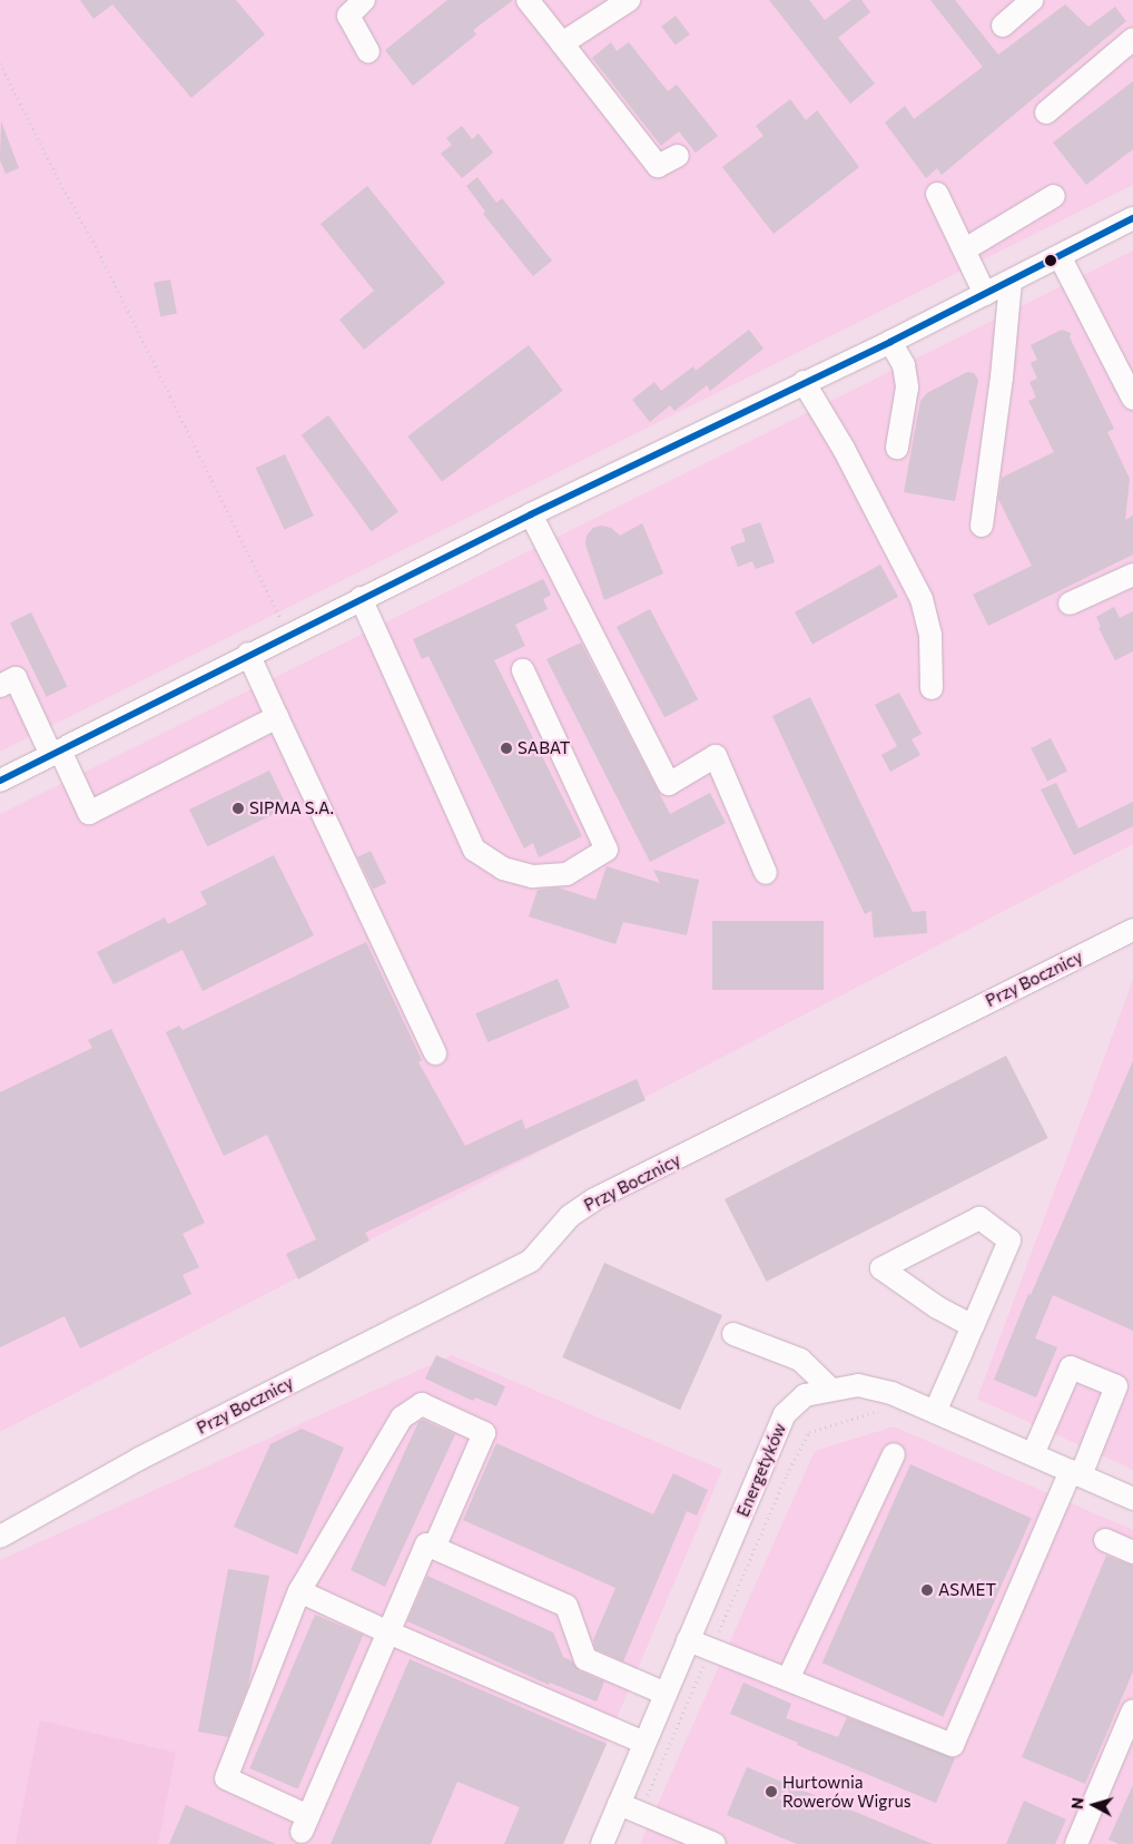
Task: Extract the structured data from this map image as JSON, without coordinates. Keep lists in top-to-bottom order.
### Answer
{
  "streets": {
    "street": ["Przy Bocznicy", "Energetyków"]
  },
  "places": [
    "SABAT",
    "SIPMA S.A.",
    "ASMET",
    "Hurtownia Rowerów Wigrus"
  ],
  "north": "left"
}
